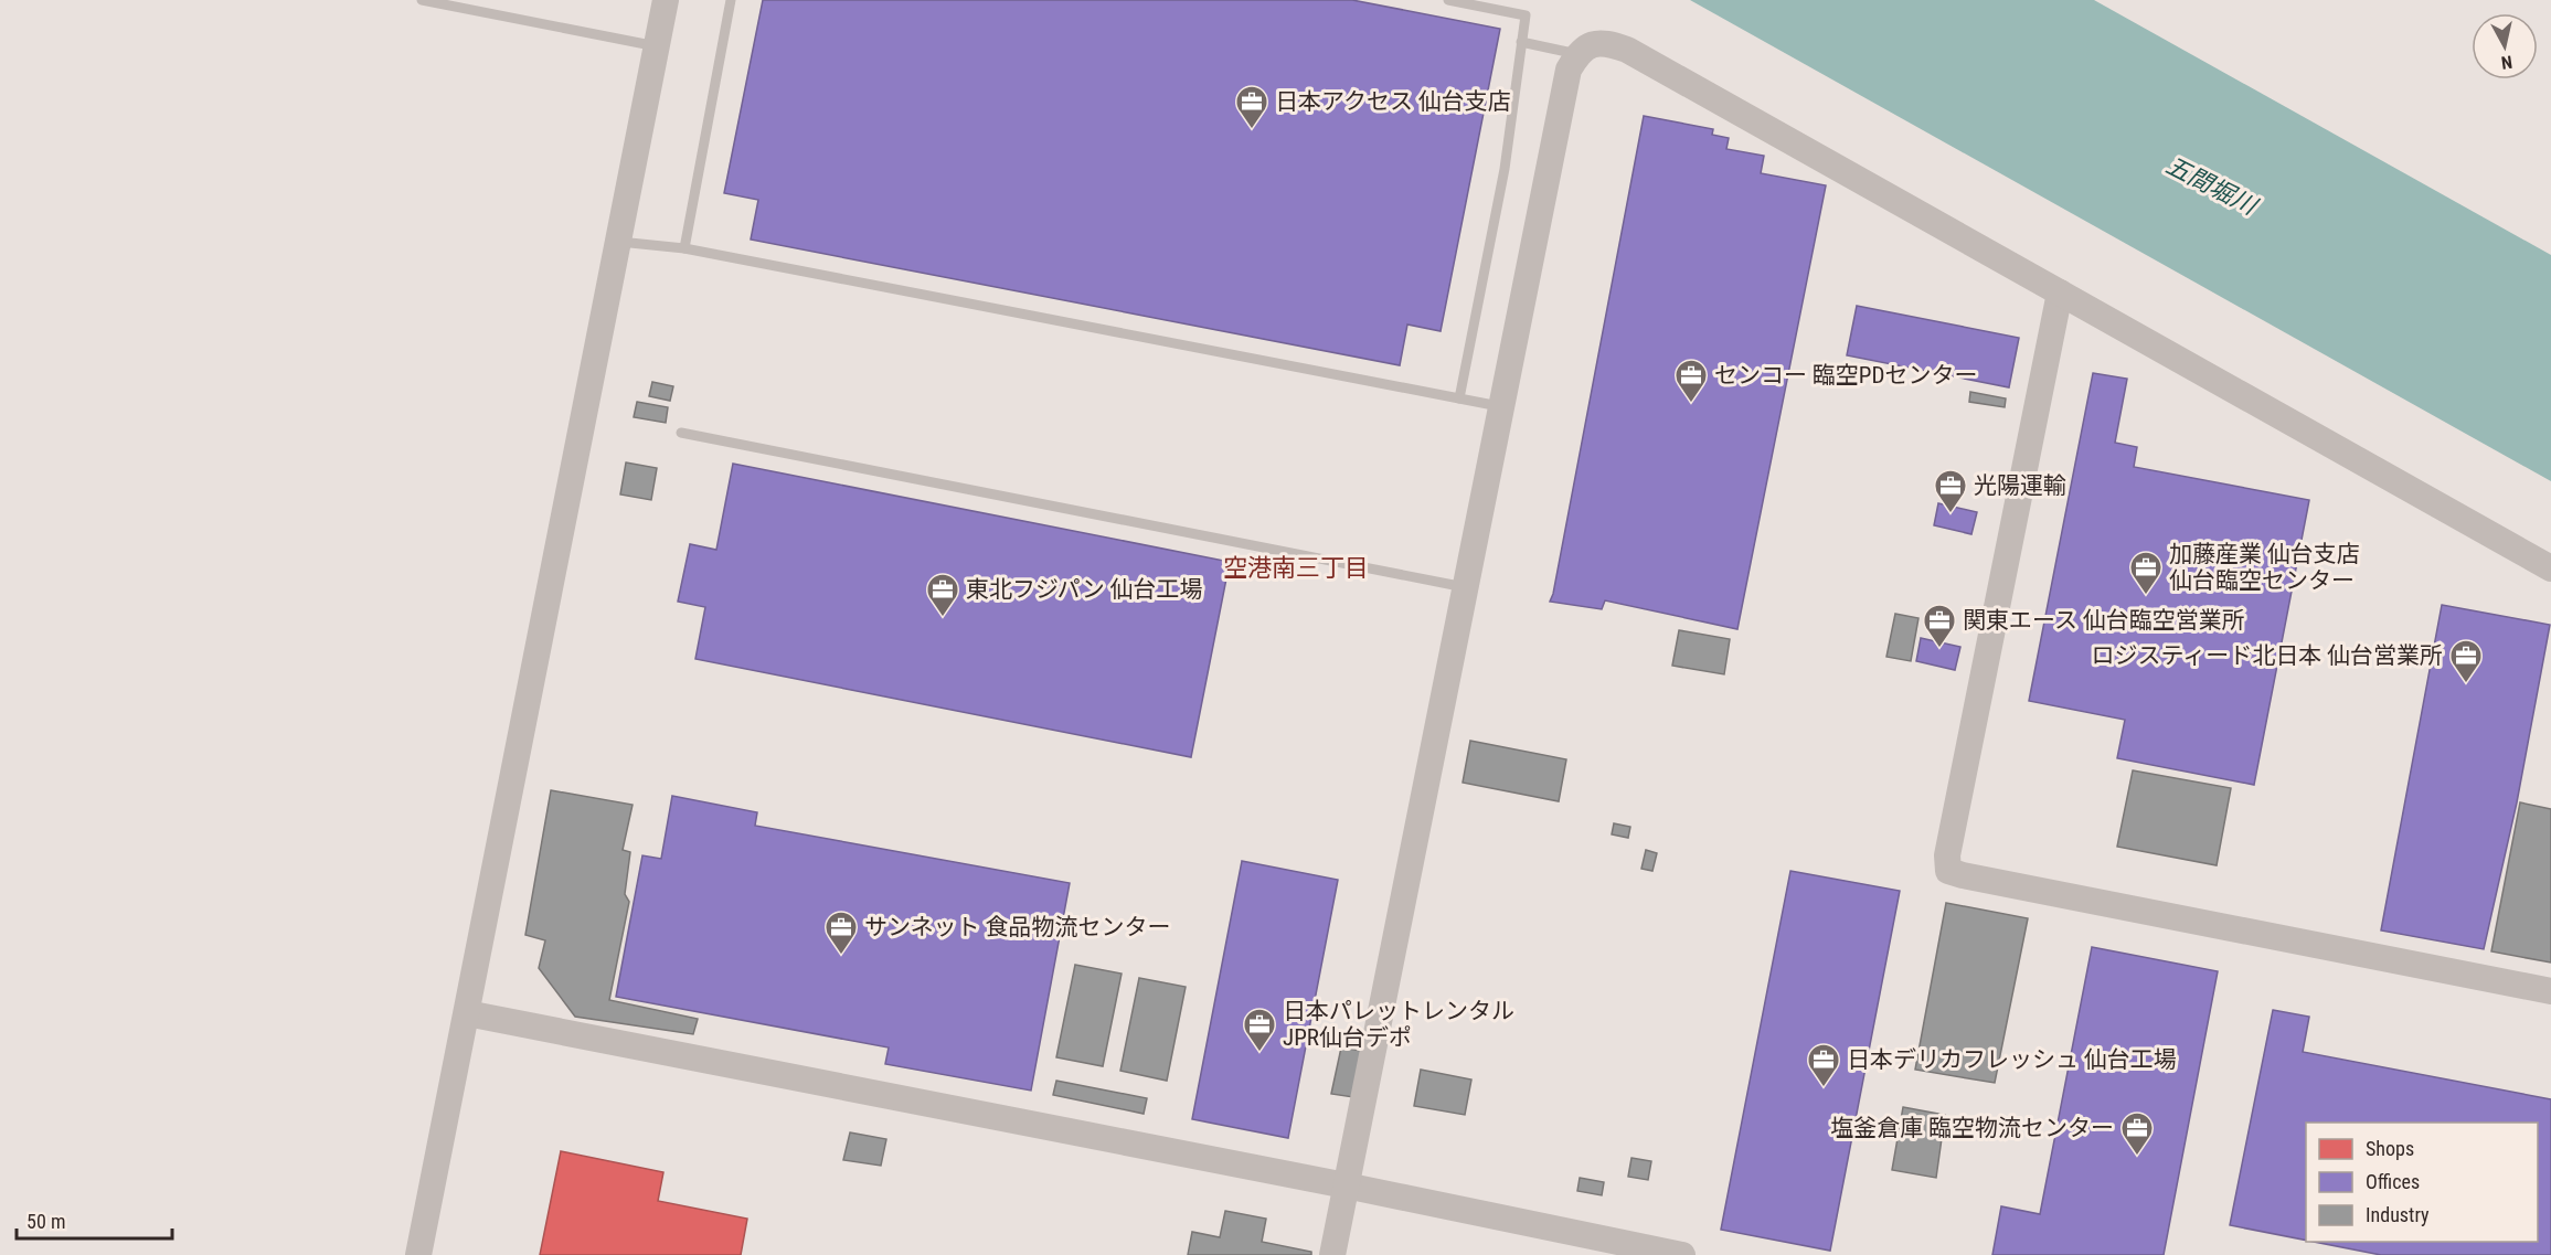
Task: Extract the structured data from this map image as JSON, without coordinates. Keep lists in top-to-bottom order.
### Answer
{
  "districts": ["空港南三丁目"],
  "water": ["五間堀川"],
  "places": {
    "office": [
      "日本アクセス 仙台支店",
      "センコー 臨空PDセンター",
      "光陽運輸",
      "加藤産業 仙台支店 仙台臨空センター",
      "東北フジパン 仙台工場",
      "関東エース 仙台臨空営業所",
      "ロジスティード北日本 仙台営業所",
      "サンネット 食品物流センター",
      "日本パレットレンタル JPR仙台デポ",
      "日本デリカフレッシュ 仙台工場",
      "塩釜倉庫 臨空物流センター"
    ]
  },
  "legend": ["Shops", "Offices", "Industry"],
  "scale_bar": "50 m",
  "north": "bottom"
}
